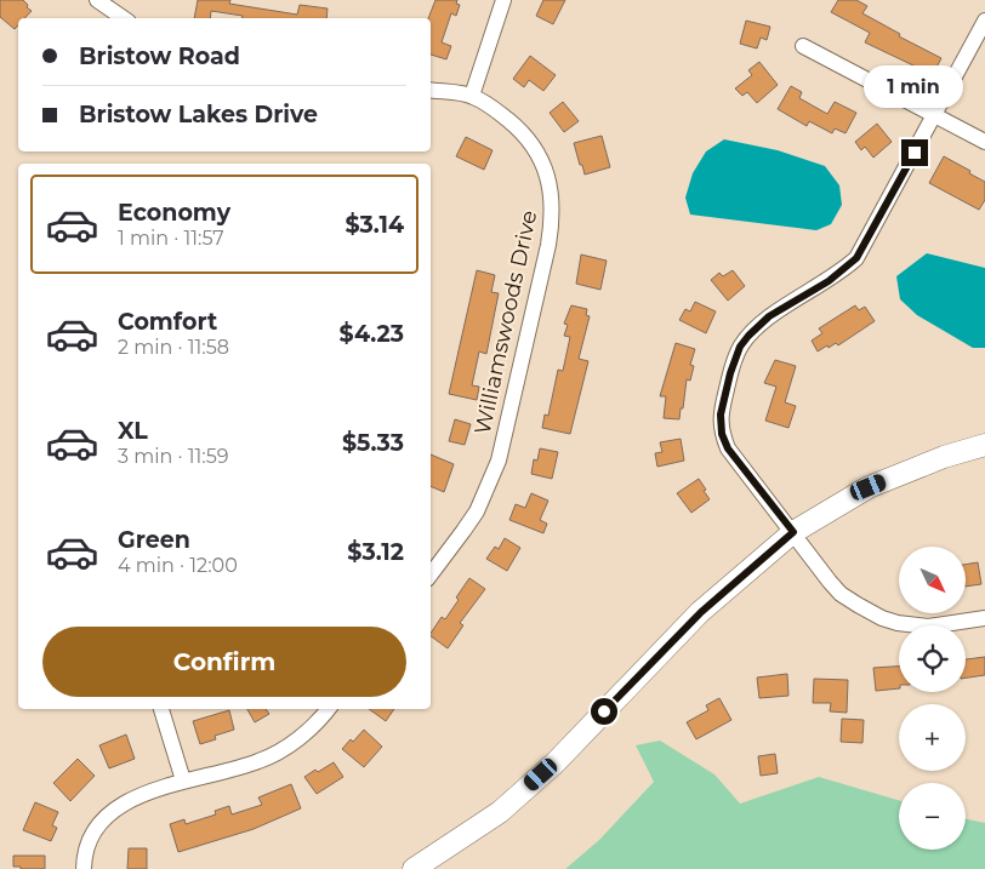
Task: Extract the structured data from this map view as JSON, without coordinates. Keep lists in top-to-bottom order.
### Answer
{
  "streets": {
    "street": ["Williamswoods Drive"]
  },
  "north": "bottom right",
  "page": {
    "banner": ["Bristow Road", "Bristow Lakes Drive"],
    "bubble": "1 min",
    "list": [
      {
        "name": "Economy",
        "note": "1 min · 11:57",
        "value": "$3.14"
      },
      {
        "name": "Comfort",
        "note": "2 min · 11:58",
        "value": "$4.23"
      },
      {
        "name": "XL",
        "note": "3 min · 11:59",
        "value": "$5.33"
      },
      {
        "name": "Green",
        "note": "4 min · 12:00",
        "value": "$3.12"
      }
    ],
    "map_buttons": ["+", "−"],
    "buttons": "Confirm"
  }
}
